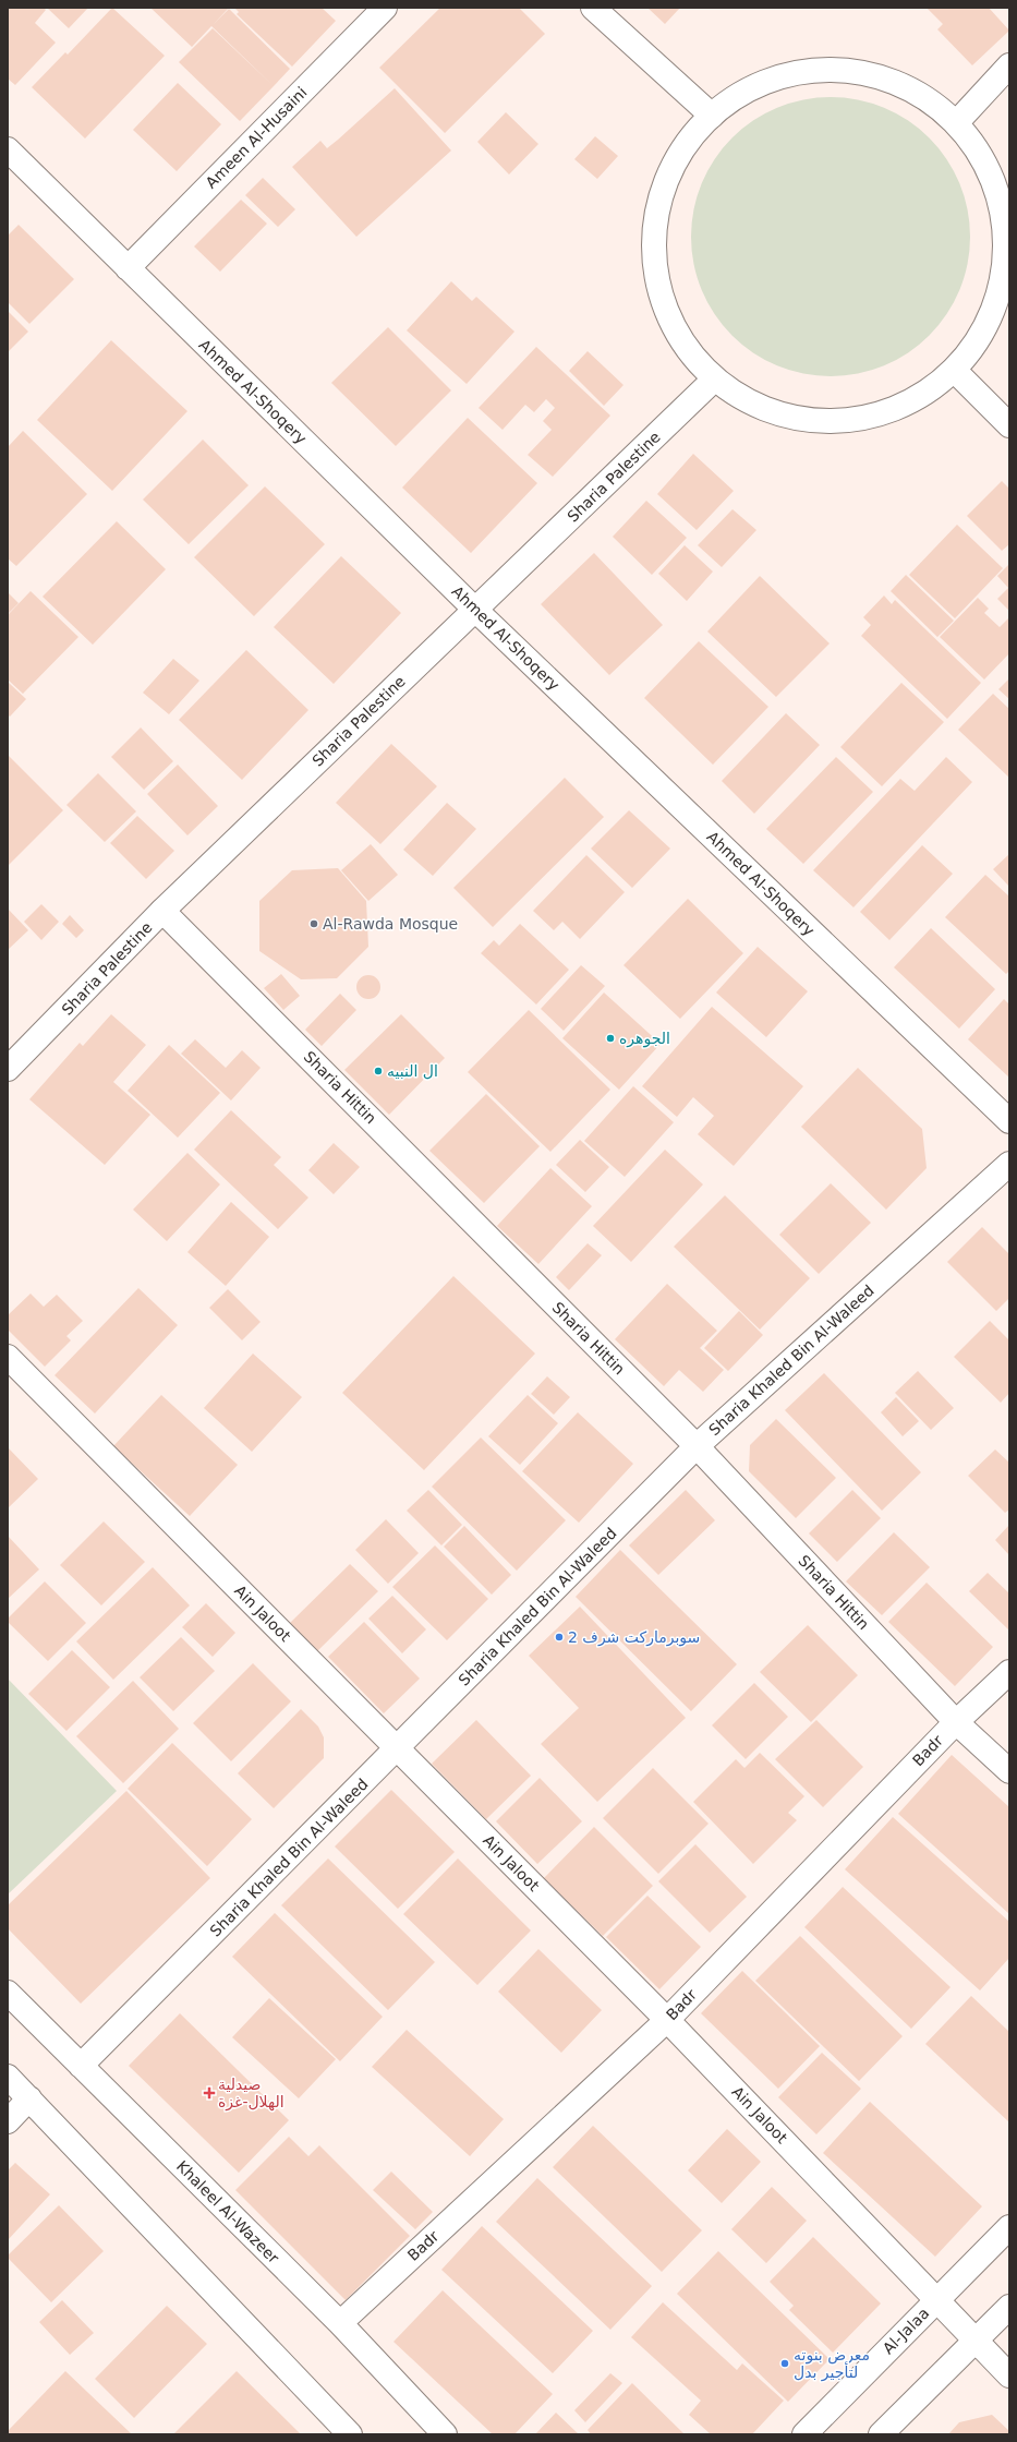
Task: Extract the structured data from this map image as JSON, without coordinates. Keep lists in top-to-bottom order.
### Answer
{
  "streets": {
    "street": [
      "Ameen Al-Husaini",
      "Ahmed Al-Shoqery",
      "Sharia Palestine",
      "Sharia Hittin",
      "Sharia Khaled Bin Al-Waleed",
      "Ain Jaloot",
      "Badr",
      "Khaleel Al-Wazeer",
      "Al-Jalaa"
    ]
  },
  "crossings": [
    ["Ameen Al-Husaini", "Ahmed Al-Shoqery"],
    ["Ahmed Al-Shoqery", "Sharia Palestine"],
    ["Sharia Palestine", "Sharia Hittin"],
    ["Sharia Hittin", "Sharia Khaled Bin Al-Waleed"],
    ["Sharia Hittin", "Badr"],
    ["Sharia Khaled Bin Al-Waleed", "Ain Jaloot"],
    ["Sharia Khaled Bin Al-Waleed", "Khaleel Al-Wazeer"],
    ["Ain Jaloot", "Badr"],
    ["Ain Jaloot", "Al-Jalaa"],
    ["Badr", "Khaleel Al-Wazeer"]
  ],
  "places": {
    "other": [
      "Al-Rawda Mosque",
      "الجوهره",
      "ال النبيه",
      "سوبرماركت شرف 2",
      "معرض بنوته لتأجير بدل"
    ],
    "health": ["صيدلية الهلال-غزة"]
  }
}
